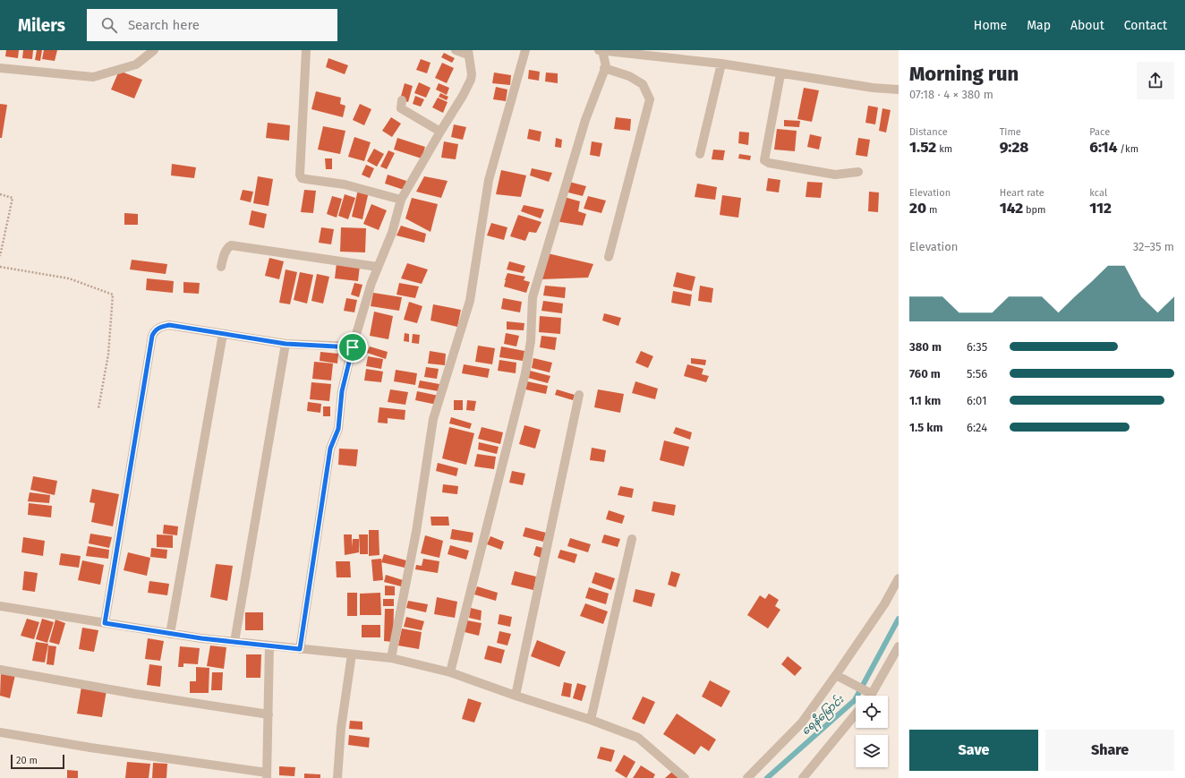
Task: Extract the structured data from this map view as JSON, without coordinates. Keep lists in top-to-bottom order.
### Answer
{
  "water": ["ရေနီမြောင်း"],
  "scale_bar": "20 m",
  "page": {
    "header": "Milers",
    "search": "Search here",
    "nav": [
      "Home",
      "Map",
      "About",
      "Contact"
    ],
    "heading": ["Morning run", "07:18 · 4 × 380 m"],
    "stats": [
      ["Distance", "1.52 km"],
      ["Time", "9:28"],
      ["Pace", "6:14 /km"],
      ["Elevation", "20 m"],
      ["Heart rate", "142 bpm"],
      ["kcal", "112"]
    ],
    "chart": ["Elevation", "32–35 m"],
    "list": [
      {
        "name": "380 m",
        "note": "6:35"
      },
      {
        "name": "760 m",
        "note": "5:56"
      },
      {
        "name": "1.1 km",
        "note": "6:01"
      },
      {
        "name": "1.5 km",
        "note": "6:24"
      }
    ],
    "buttons": ["Save", "Share"],
    "scale": "20 m"
  }
}
